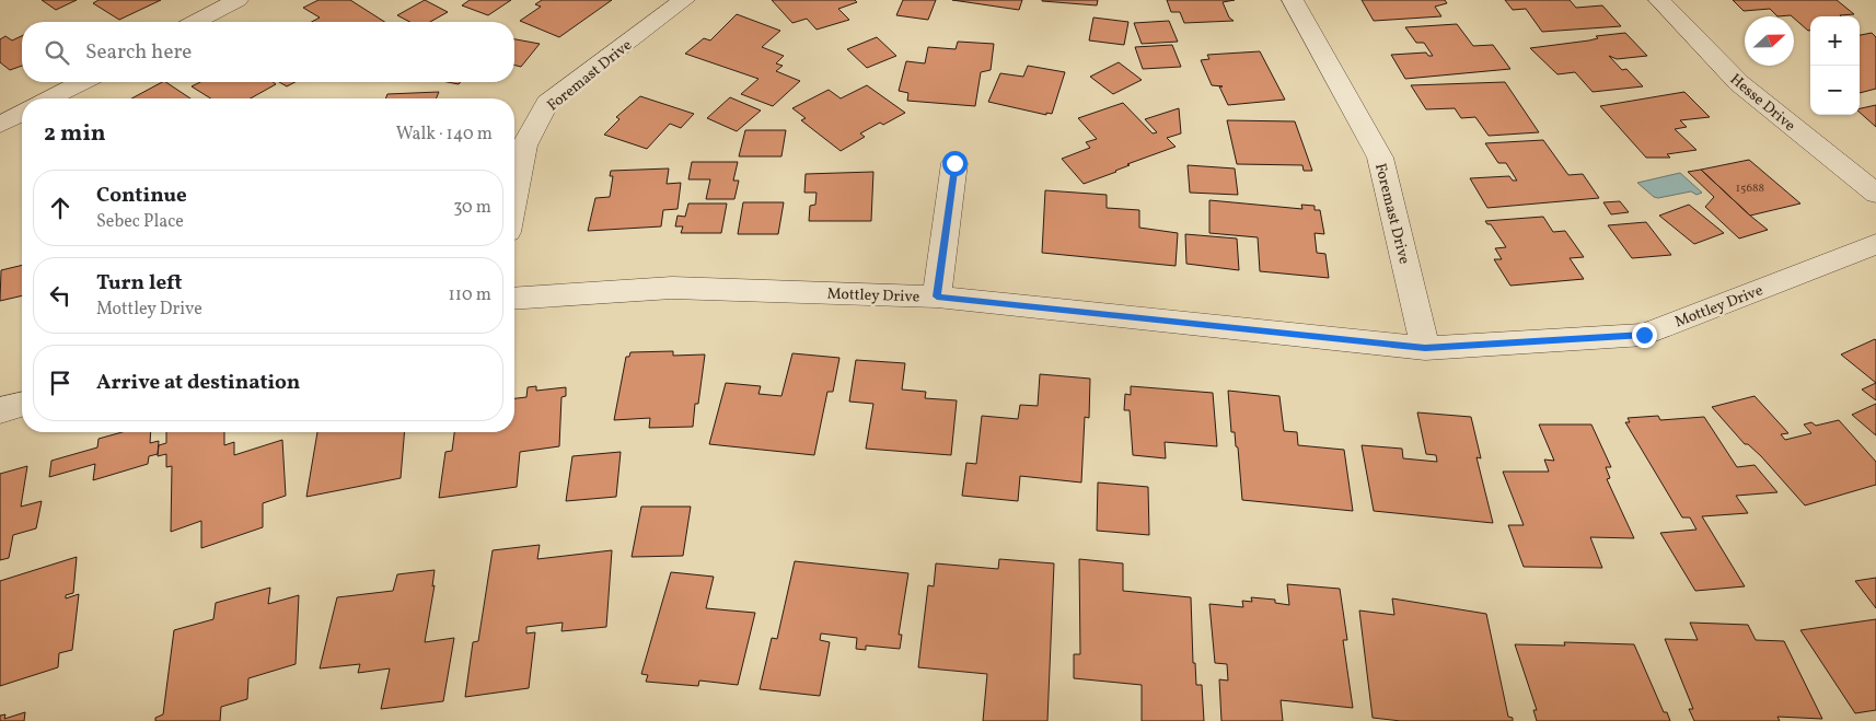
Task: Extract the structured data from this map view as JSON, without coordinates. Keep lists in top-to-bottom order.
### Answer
{
  "streets": {
    "street": ["Foremast Drive", "Hesse Drive", "Mottley Drive"]
  },
  "crossings": [
    ["Foremast Drive", "Mottley Drive"]
  ],
  "house_numbers": ["15688"],
  "north": "right",
  "page": {
    "map_buttons": ["+", "−"],
    "search": "Search here",
    "heading": ["2 min", "Walk · 140 m"],
    "list": [
      ["Continue", "Sebec Place", "30 m"],
      ["Turn left", "Mottley Drive", "110 m"],
      "Arrive at destination"
    ]
  }
}
